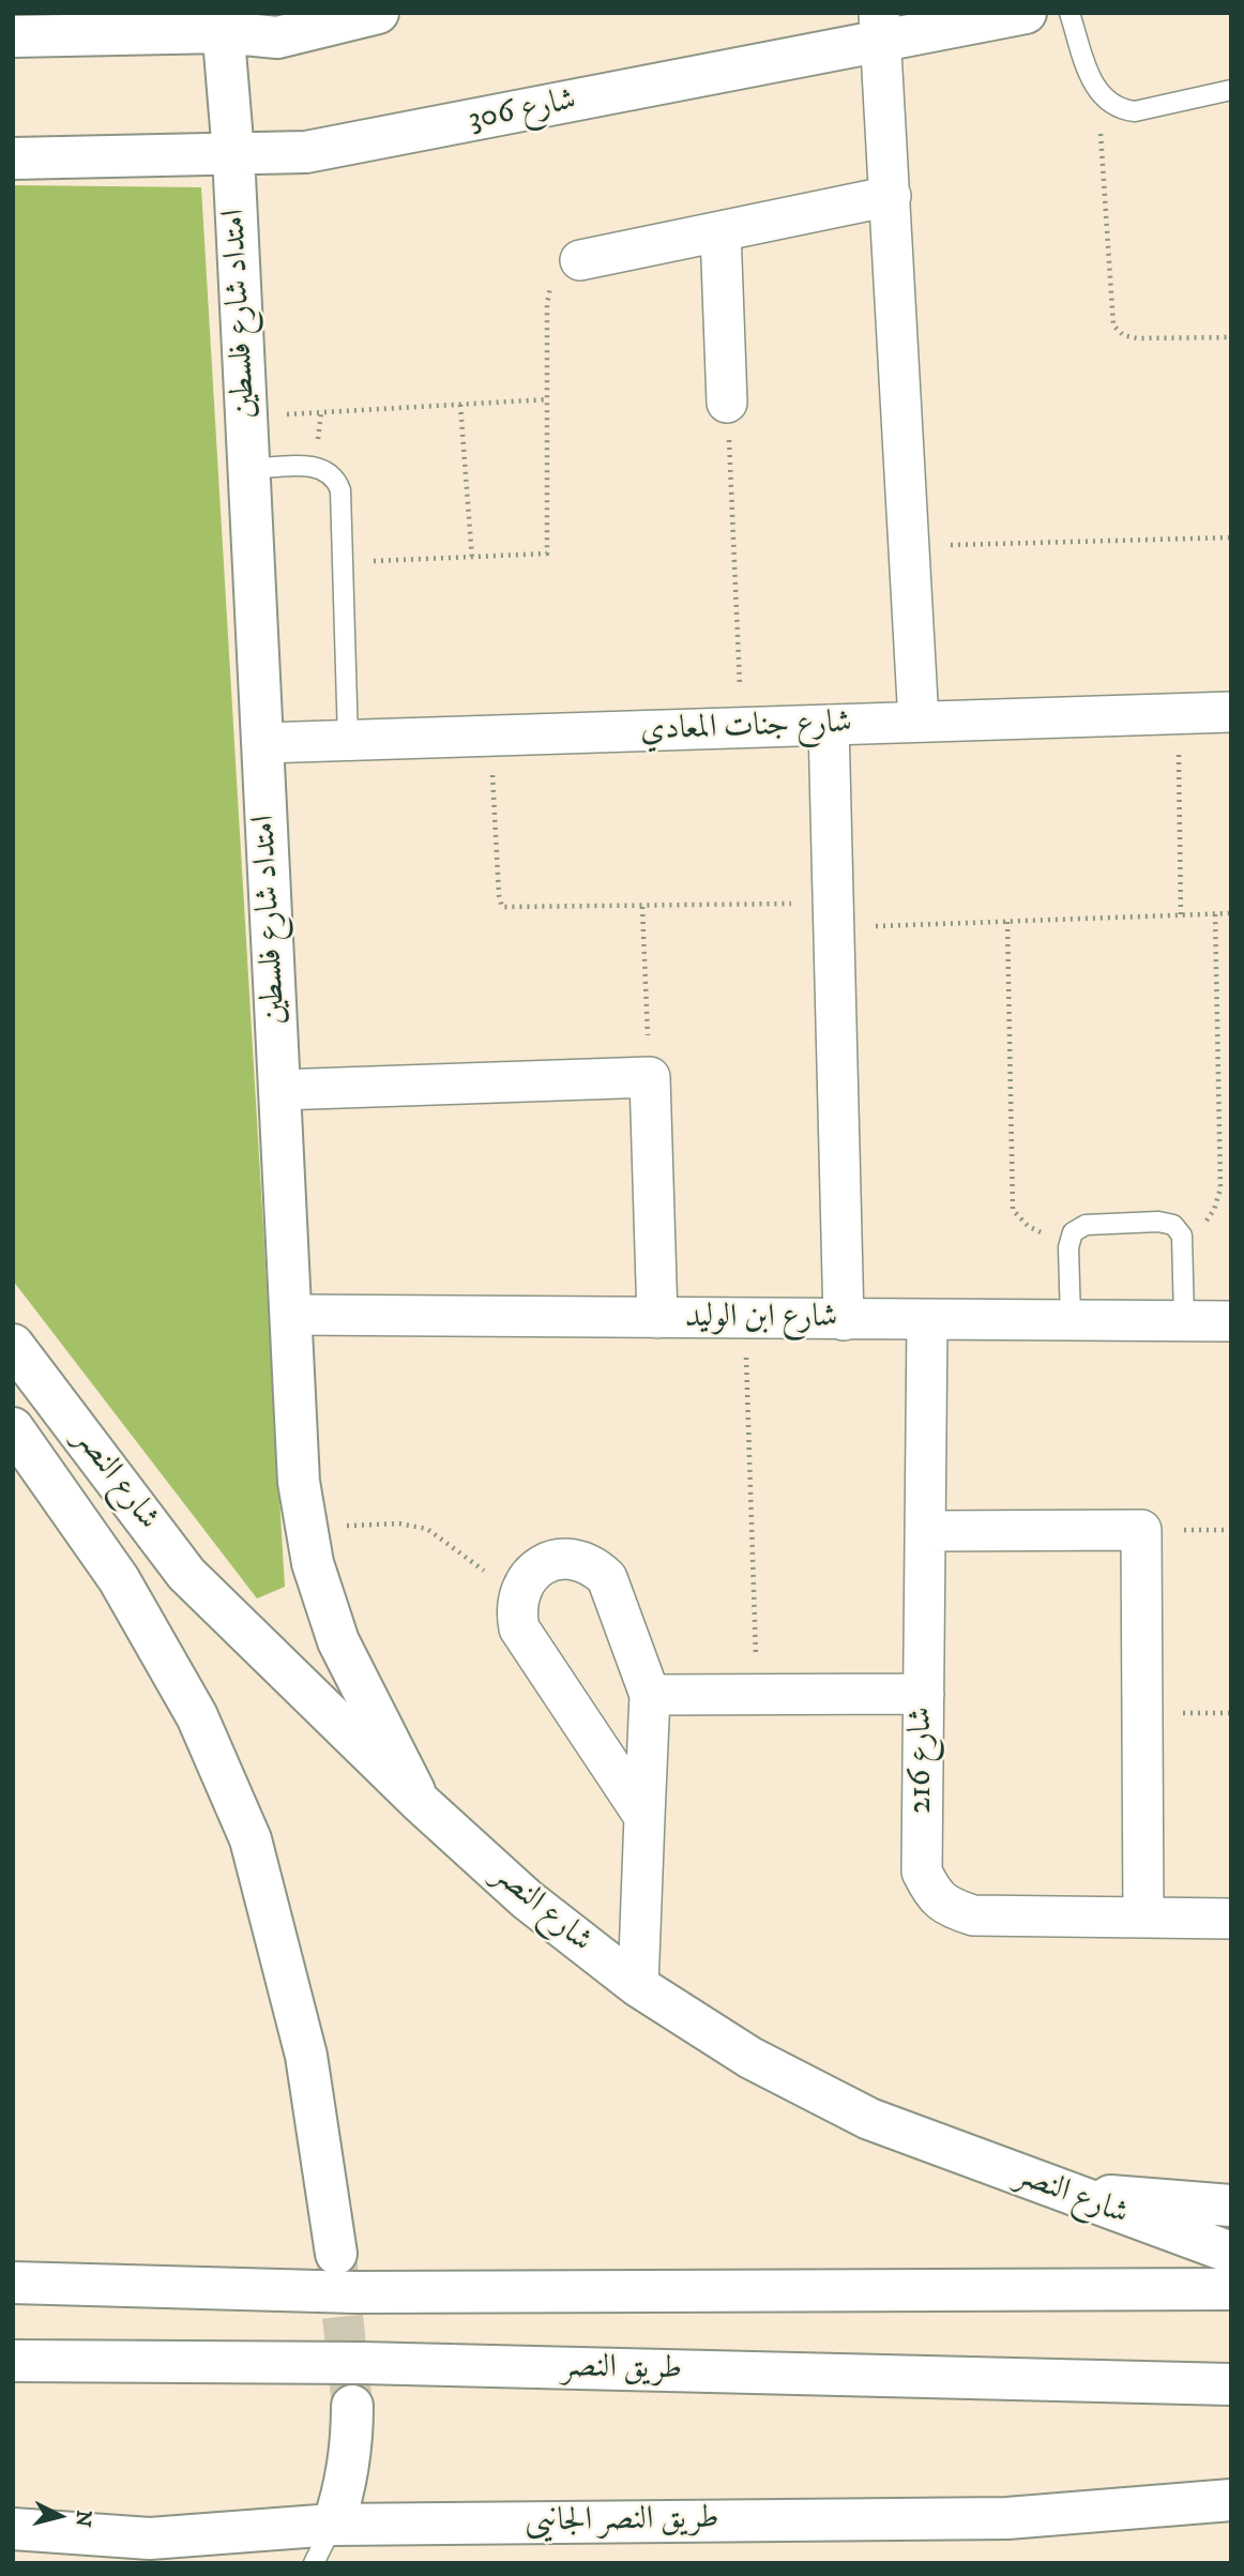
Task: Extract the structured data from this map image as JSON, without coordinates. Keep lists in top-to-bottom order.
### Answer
{
  "streets": {
    "main road": [
      "شارع 306",
      "امتداد شارع فلسطين",
      "شارع النصر",
      "طريق النصر",
      "طريق النصر الجانيى"
    ],
    "street": ["شارع جنات المعادي", "شارع ابن الوليد", "شارع 216"]
  },
  "crossings": [
    ["شارع 306", "امتداد شارع فلسطين"],
    ["امتداد شارع فلسطين", "شارع جنات المعادي"],
    ["امتداد شارع فلسطين", "شارع ابن الوليد"],
    ["امتداد شارع فلسطين", "شارع النصر"],
    ["شارع ابن الوليد", "شارع 216"]
  ],
  "north": "right"
}
